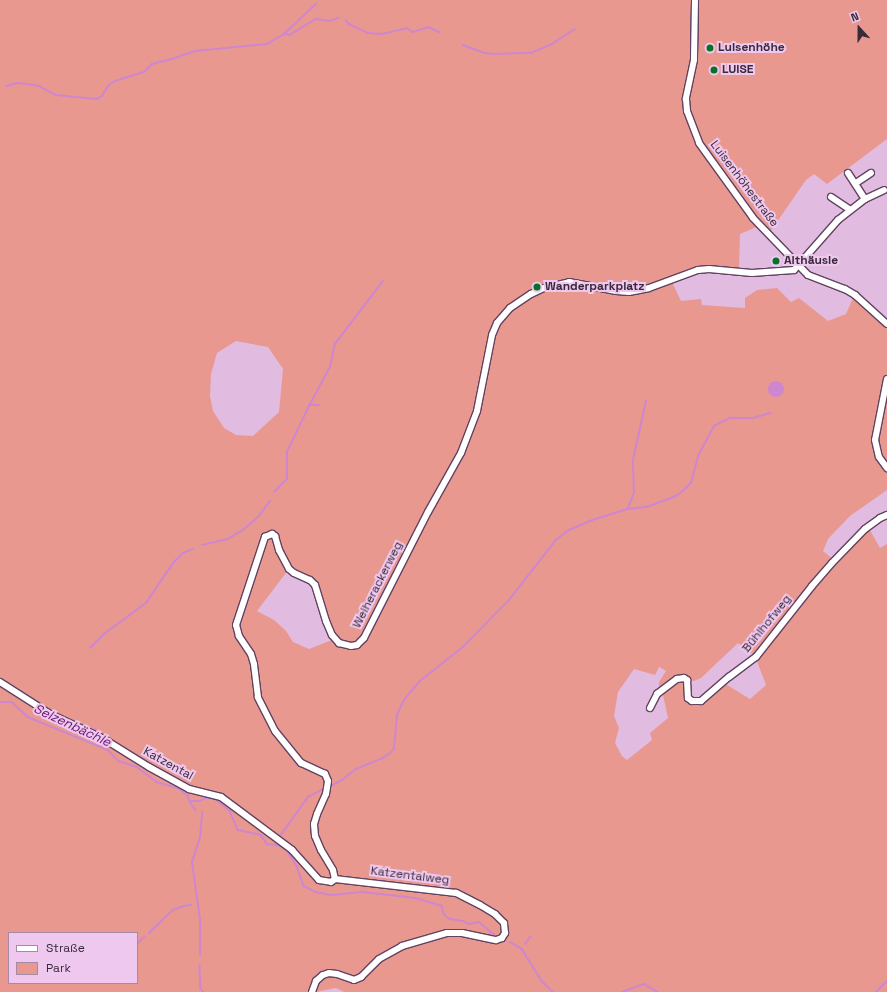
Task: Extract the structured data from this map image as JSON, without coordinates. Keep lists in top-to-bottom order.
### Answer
{
  "streets": {
    "street": [
      "Luisenhöhestraße",
      "Weiherackerweg",
      "Bühlhofweg",
      "Katzental",
      "Katzentalweg"
    ]
  },
  "crossings": [
    ["Luisenhöhestraße", "Weiherackerweg"],
    ["Weiherackerweg", "Katzental"],
    ["Weiherackerweg", "Katzentalweg"],
    ["Katzental", "Katzentalweg"]
  ],
  "water": ["Selzenbächle"],
  "places": [
    "Luisenhöhe",
    "LUISE",
    "Althäusle",
    "Wanderparkplatz"
  ],
  "legend": ["Straße", "Park"],
  "north": "top"
}
